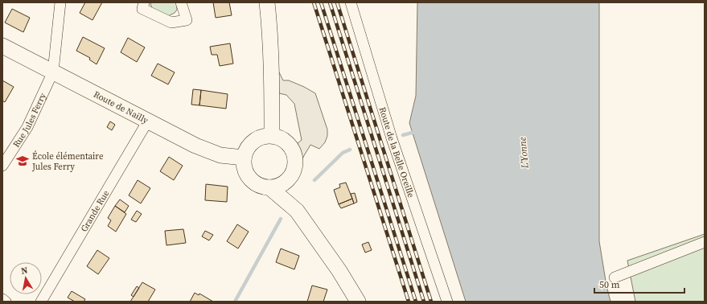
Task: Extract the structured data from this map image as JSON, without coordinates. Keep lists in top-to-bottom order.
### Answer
{
  "streets": {
    "main road": ["Route de Nailly"],
    "street": ["Rue Jules Ferry", "Route de la Belle Oreille", "Grande Rue"]
  },
  "crossings": [
    ["Route de Nailly", "Rue Jules Ferry"],
    ["Route de Nailly", "Grande Rue"]
  ],
  "water": ["L'Yonne"],
  "places": {
    "school or university": ["École élémentaire Jules Ferry"]
  },
  "scale_bar": "50 m",
  "north": "top"
}
